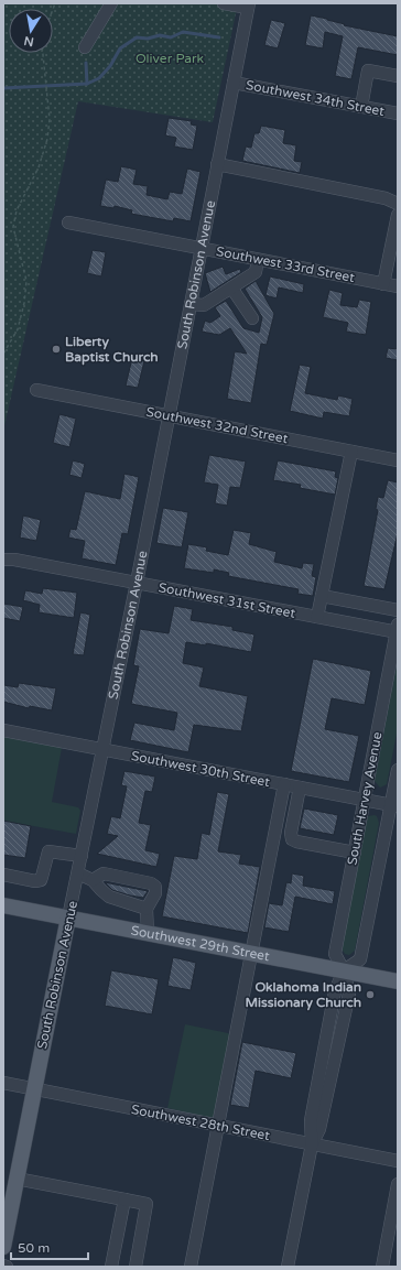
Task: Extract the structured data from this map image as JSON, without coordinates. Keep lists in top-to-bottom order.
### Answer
{
  "streets": {
    "main road": ["South Robinson Avenue", "Southwest 29th Street"],
    "street": [
      "Southwest 34th Street",
      "Southwest 33rd Street",
      "Southwest 32nd Street",
      "Southwest 31st Street",
      "Southwest 30th Street",
      "South Harvey Avenue",
      "Southwest 28th Street"
    ]
  },
  "crossings": [
    ["Southwest 34th Street", "South Robinson Avenue"],
    ["Southwest 33rd Street", "South Robinson Avenue"],
    ["South Robinson Avenue", "Southwest 32nd Street"],
    ["South Robinson Avenue", "Southwest 31st Street"],
    ["South Robinson Avenue", "Southwest 30th Street"],
    ["South Robinson Avenue", "Southwest 29th Street"],
    ["South Robinson Avenue", "Southwest 28th Street"],
    ["Southwest 31st Street", "South Harvey Avenue"],
    ["Southwest 30th Street", "South Harvey Avenue"],
    ["South Harvey Avenue", "Southwest 29th Street"],
    ["South Harvey Avenue", "Southwest 28th Street"]
  ],
  "parks": ["Oliver Park"],
  "places": ["Liberty Baptist Church", "Oklahoma Indian Missionary Church"],
  "scale_bar": "50 m",
  "north": "bottom"
}
